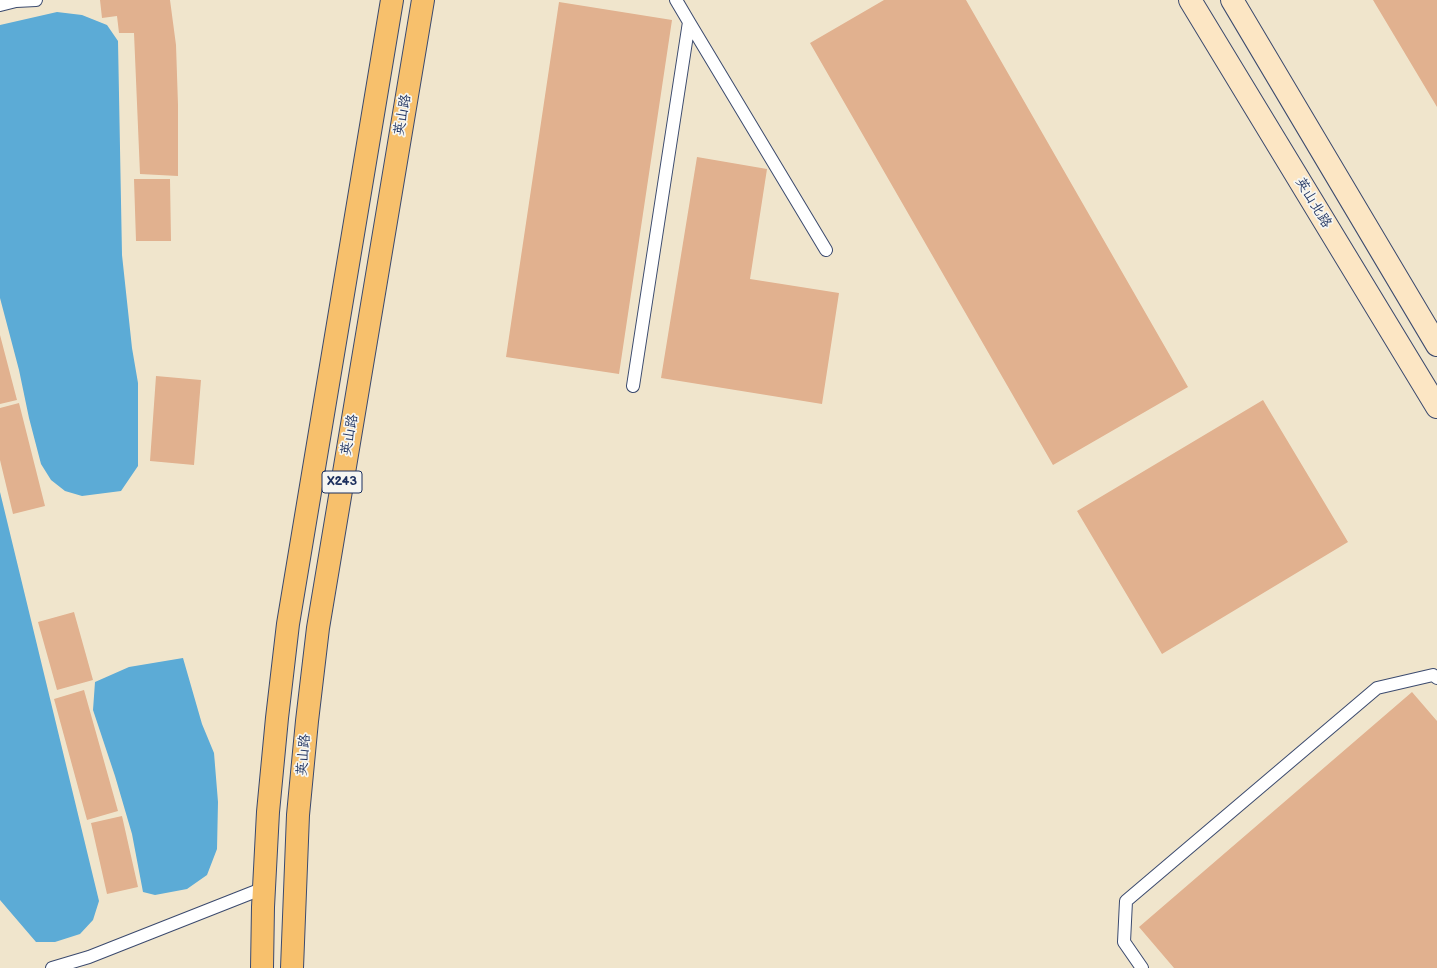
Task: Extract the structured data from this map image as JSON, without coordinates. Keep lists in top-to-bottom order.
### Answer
{
  "streets": {
    "main road": ["英山路", "英山北路", "X243"]
  }
}
